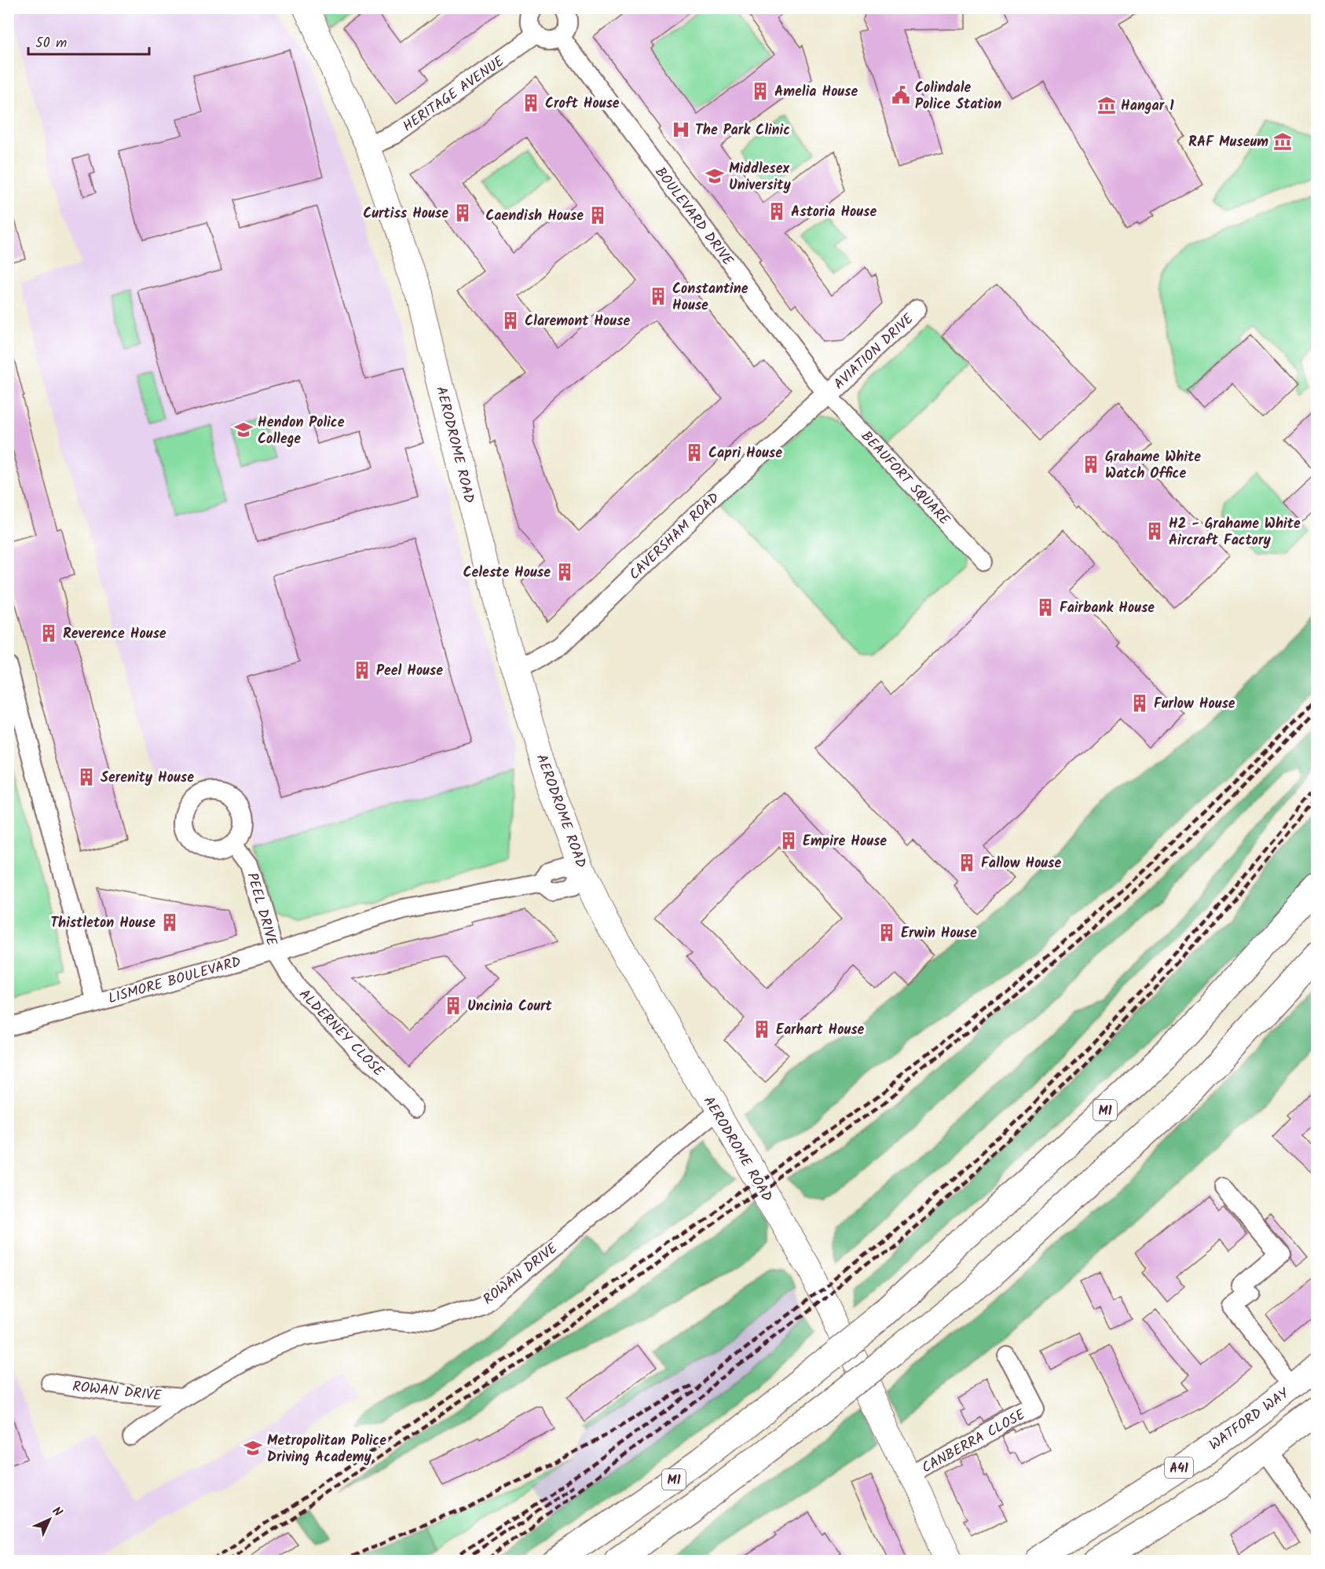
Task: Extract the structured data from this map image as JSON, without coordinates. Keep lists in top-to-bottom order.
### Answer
{
  "streets": {
    "highway": ["M1", "WATFORD WAY", "A41"],
    "street": [
      "HERITAGE AVENUE",
      "BOULEVARD DRIVE",
      "AVIATION DRIVE",
      "AERODROME ROAD",
      "BEAUFORT SQUARE",
      "CAVERSHAM ROAD",
      "PEEL DRIVE",
      "LISMORE BOULEVARD",
      "ALDERNEY CLOSE",
      "ROWAN DRIVE",
      "CANBERRA CLOSE"
    ]
  },
  "crossings": [
    ["HERITAGE AVENUE", "AERODROME ROAD"],
    ["BOULEVARD DRIVE", "AVIATION DRIVE"],
    ["BOULEVARD DRIVE", "BEAUFORT SQUARE"],
    ["BOULEVARD DRIVE", "CAVERSHAM ROAD"],
    ["AVIATION DRIVE", "BEAUFORT SQUARE"],
    ["AVIATION DRIVE", "CAVERSHAM ROAD"],
    ["AERODROME ROAD", "CAVERSHAM ROAD"],
    ["AERODROME ROAD", "LISMORE BOULEVARD"],
    ["AERODROME ROAD", "ROWAN DRIVE"],
    ["AERODROME ROAD", "CANBERRA CLOSE"],
    ["BEAUFORT SQUARE", "CAVERSHAM ROAD"],
    ["PEEL DRIVE", "LISMORE BOULEVARD"],
    ["PEEL DRIVE", "ALDERNEY CLOSE"],
    ["LISMORE BOULEVARD", "ALDERNEY CLOSE"]
  ],
  "places": {
    "building": [
      "Amelia House",
      "Croft House",
      "Astoria House",
      "Curtiss House",
      "Caendish House",
      "Constantine House",
      "Claremont House",
      "Capri House",
      "Grahame White Watch Office",
      "H2 - Grahame White Aircraft Factory",
      "Celeste House",
      "Fairbank House",
      "Reverence House",
      "Peel House",
      "Furlow House",
      "Serenity House",
      "Empire House",
      "Fallow House",
      "Thistleton House",
      "Erwin House",
      "Uncinia Court",
      "Earhart House"
    ],
    "public building": ["Colindale Police Station"],
    "museum": ["Hangar 1", "RAF Museum"],
    "hospital": ["The Park Clinic"],
    "school or university": ["Middlesex University", "Hendon Police College", "Metropolitan Police Driving Academy"]
  },
  "scale_bar": "50 m",
  "north": "top right"
}
